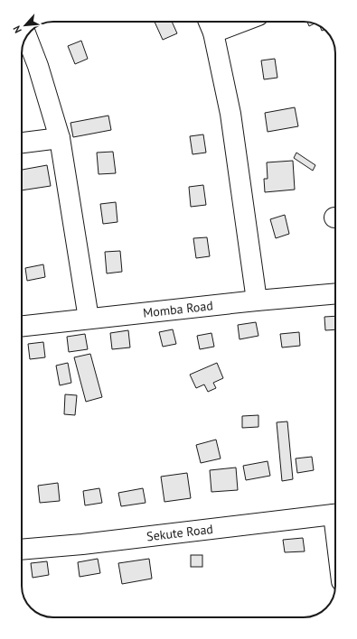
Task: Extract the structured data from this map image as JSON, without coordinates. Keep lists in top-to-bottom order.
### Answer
{
  "streets": {
    "street": ["Momba Road", "Sekute Road"]
  },
  "north": "bottom left"
}
